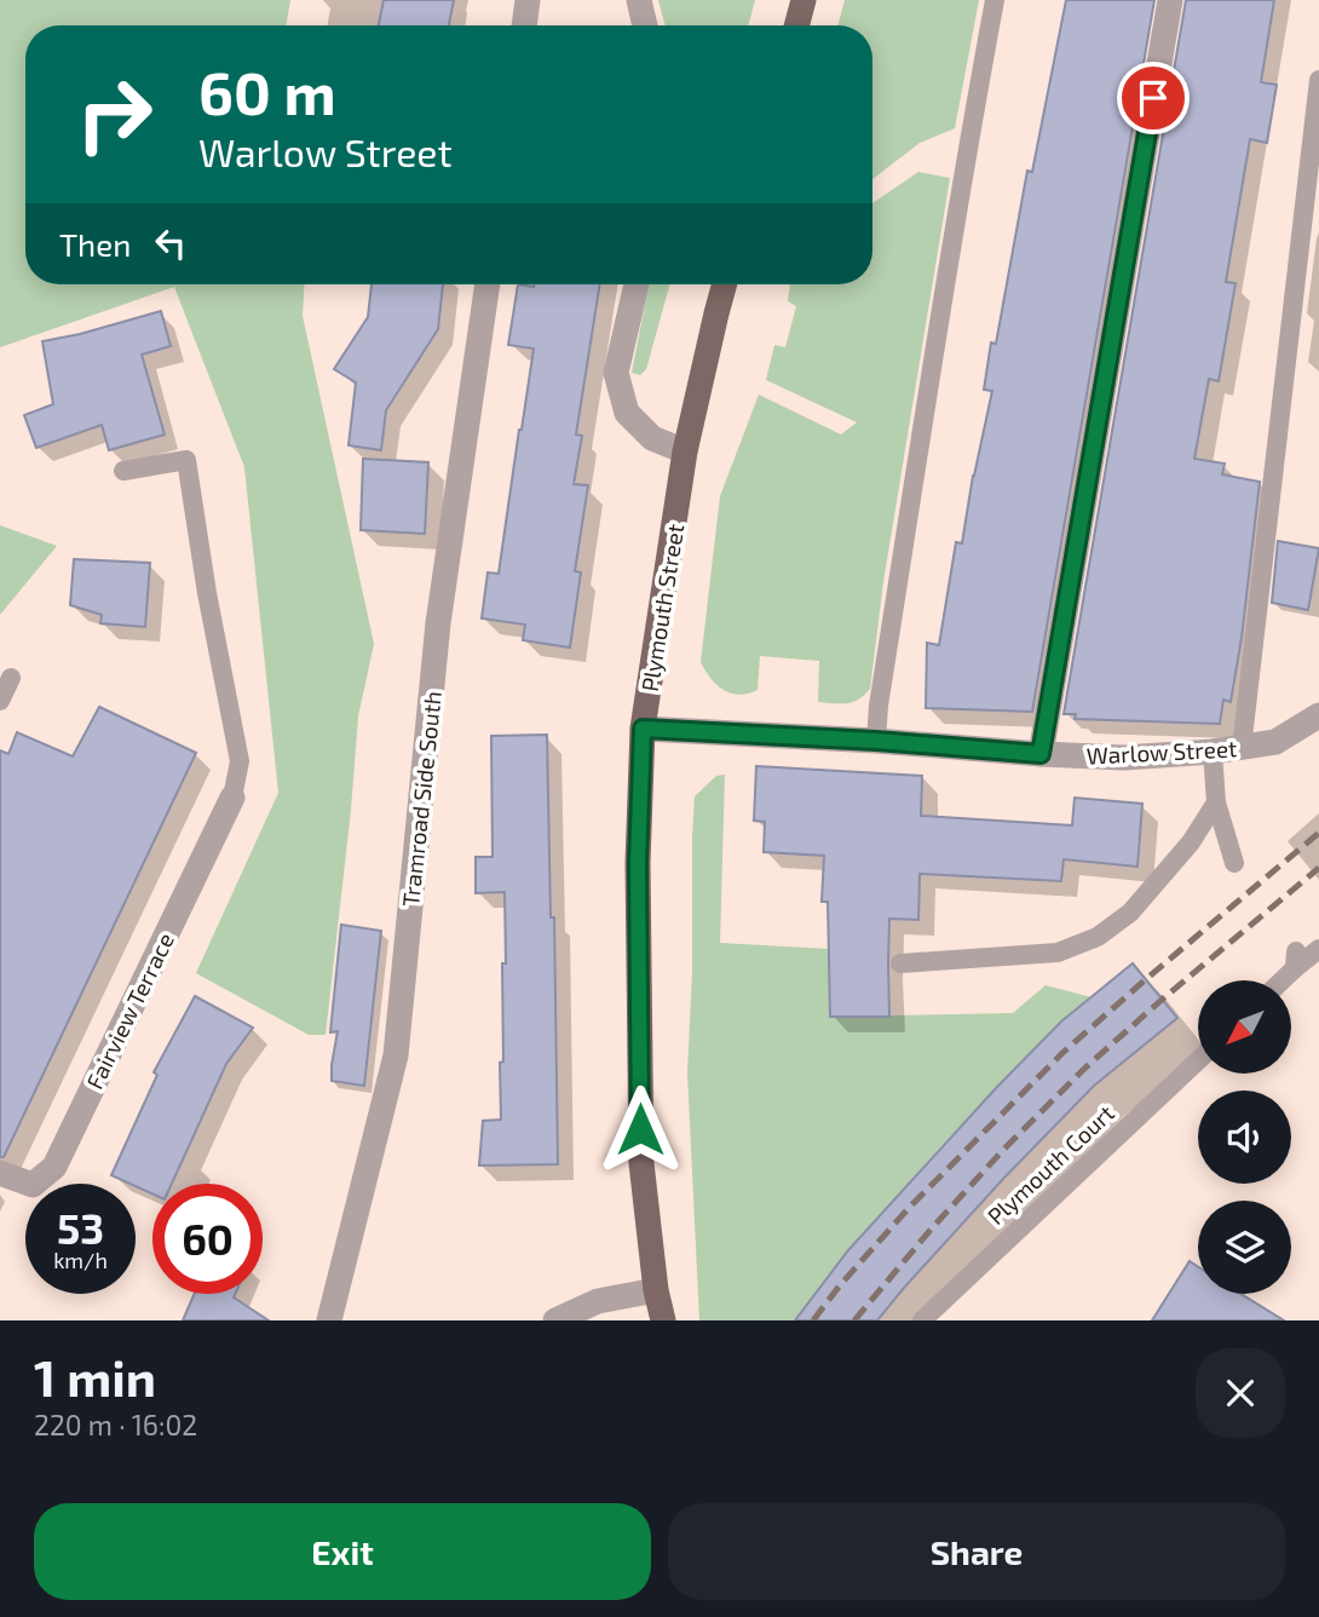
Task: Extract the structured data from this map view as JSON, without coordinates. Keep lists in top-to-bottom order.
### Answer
{
  "streets": {
    "main road": ["Plymouth Street"],
    "street": ["Warlow Street", "Tramroad Side South", "Fairview Terrace"],
    "lane": ["Plymouth Court"]
  },
  "crossings": [
    ["Plymouth Street", "Warlow Street"]
  ],
  "north": "bottom left",
  "page": {
    "turn": ["60 m", "Warlow Street"],
    "then": "Then",
    "speed": "53 km/h",
    "limit": "60",
    "heading": ["1 min", "220 m · 16:02"],
    "buttons": ["Exit", "Share"]
  }
}
